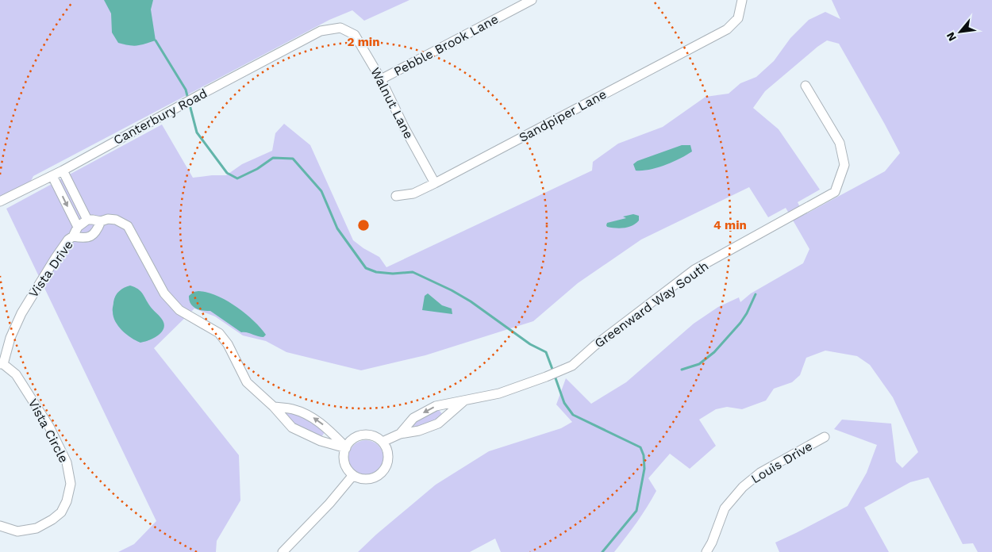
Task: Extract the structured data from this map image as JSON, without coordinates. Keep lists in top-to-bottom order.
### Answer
{
  "streets": {
    "street": [
      "Pebble Brook Lane",
      "Walnut Lane",
      "Sandpiper Lane",
      "Canterbury Road",
      "Vista Drive",
      "Greenward Way South",
      "Vista Circle",
      "Louis Drive"
    ]
  },
  "crossings": [
    ["Pebble Brook Lane", "Walnut Lane"],
    ["Walnut Lane", "Sandpiper Lane"],
    ["Walnut Lane", "Canterbury Road"],
    ["Canterbury Road", "Vista Drive"],
    ["Vista Drive", "Vista Circle"]
  ],
  "north": "bottom left",
  "rings": ["2 min", "4 min"]
}
